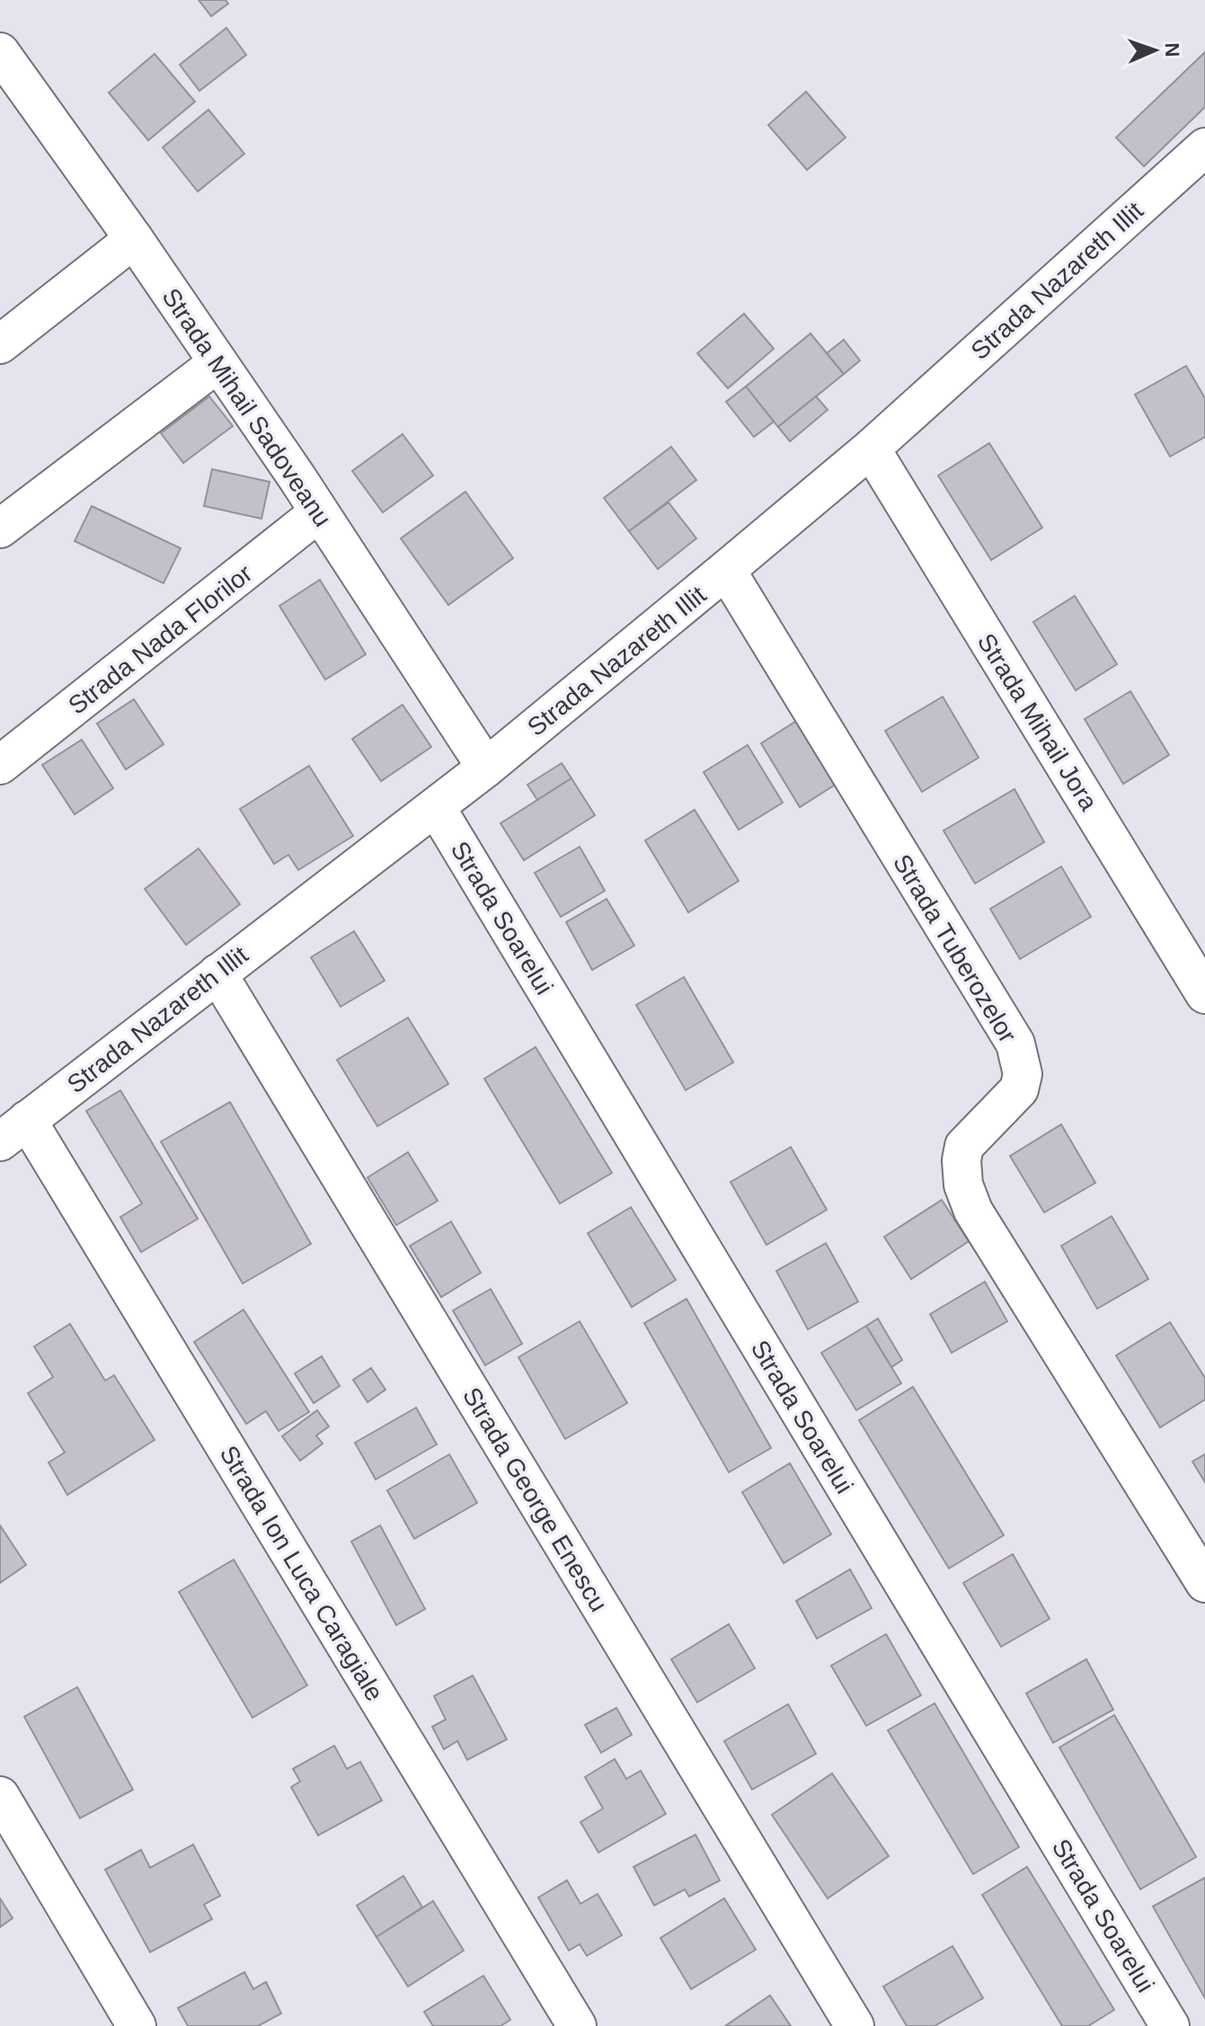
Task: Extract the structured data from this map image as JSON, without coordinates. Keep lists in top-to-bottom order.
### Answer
{
  "streets": {
    "street": [
      "Strada Nazareth Illit",
      "Strada Mihail Sadoveanu",
      "Strada Nada Florilor",
      "Strada Mihail Jora",
      "Strada Soarelui",
      "Strada Tuberozelor",
      "Strada George Enescu",
      "Strada Ion Luca Caragiale"
    ]
  },
  "crossings": [
    ["Strada Nazareth Illit", "Strada Mihail Sadoveanu"],
    ["Strada Nazareth Illit", "Strada Mihail Jora"],
    ["Strada Nazareth Illit", "Strada Soarelui"],
    ["Strada Nazareth Illit", "Strada Tuberozelor"],
    ["Strada Nazareth Illit", "Strada George Enescu"],
    ["Strada Nazareth Illit", "Strada Ion Luca Caragiale"],
    ["Strada Mihail Sadoveanu", "Strada Nada Florilor"]
  ],
  "north": "right"
}
